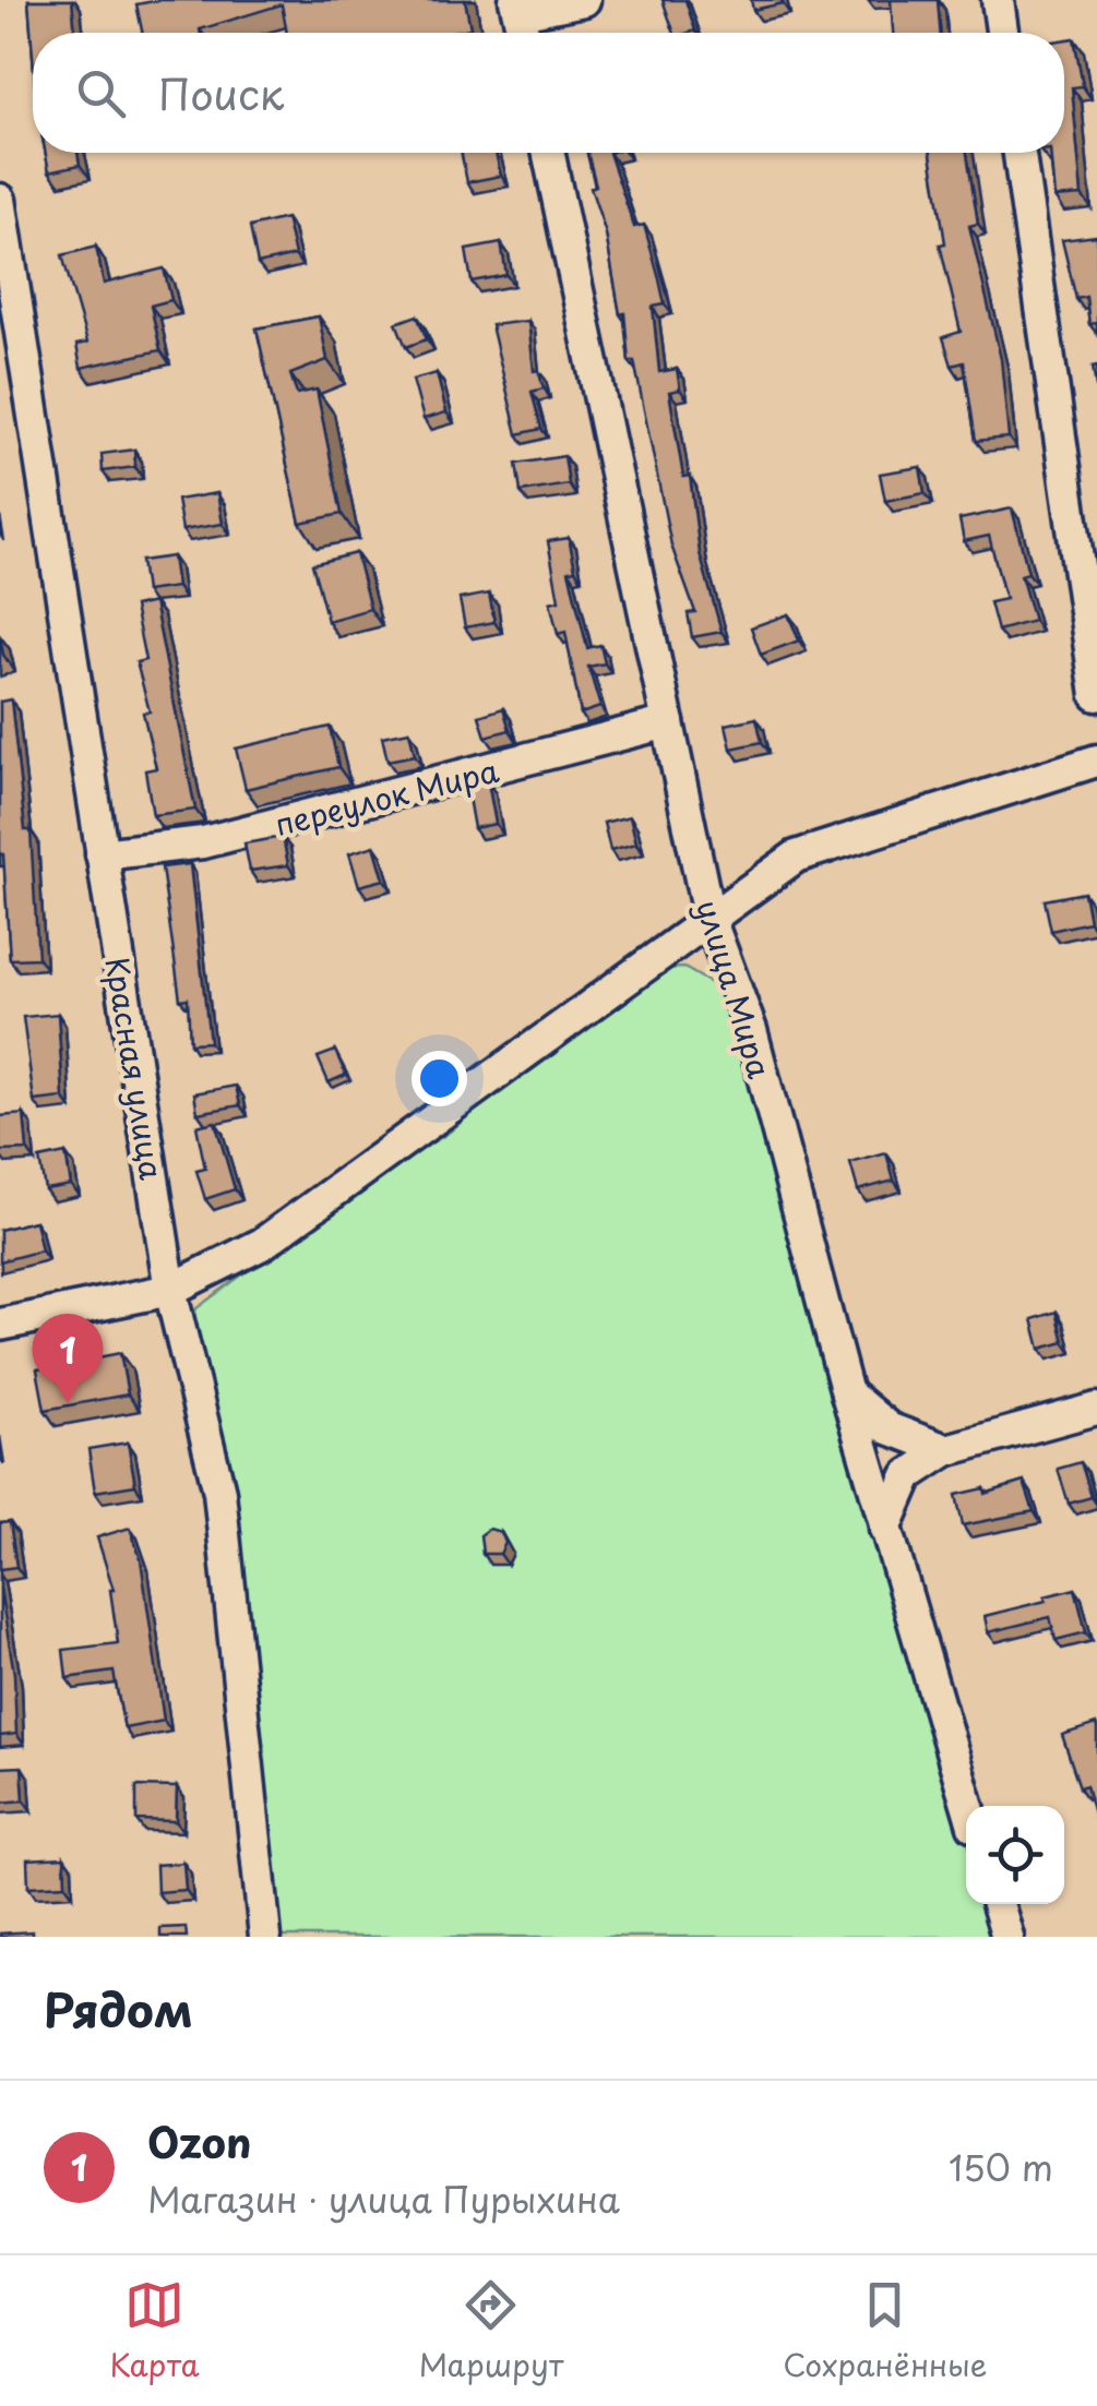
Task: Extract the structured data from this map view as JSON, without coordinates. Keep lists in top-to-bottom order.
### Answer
{
  "streets": {
    "street": ["переулок Мира", "улица Мира", "Красная улица"]
  },
  "crossings": [
    ["переулок Мира", "улица Мира"],
    ["переулок Мира", "Красная улица"]
  ],
  "page": {
    "search": "Поиск",
    "pins": "1",
    "heading": "Рядом",
    "list": [
      {
        "mark": "1",
        "name": "Ozon",
        "note": "Магазин · улица Пурыхина",
        "value": "150 m"
      }
    ],
    "nav": ["Карта", "Маршрут", "Сохранённые"]
  }
}
